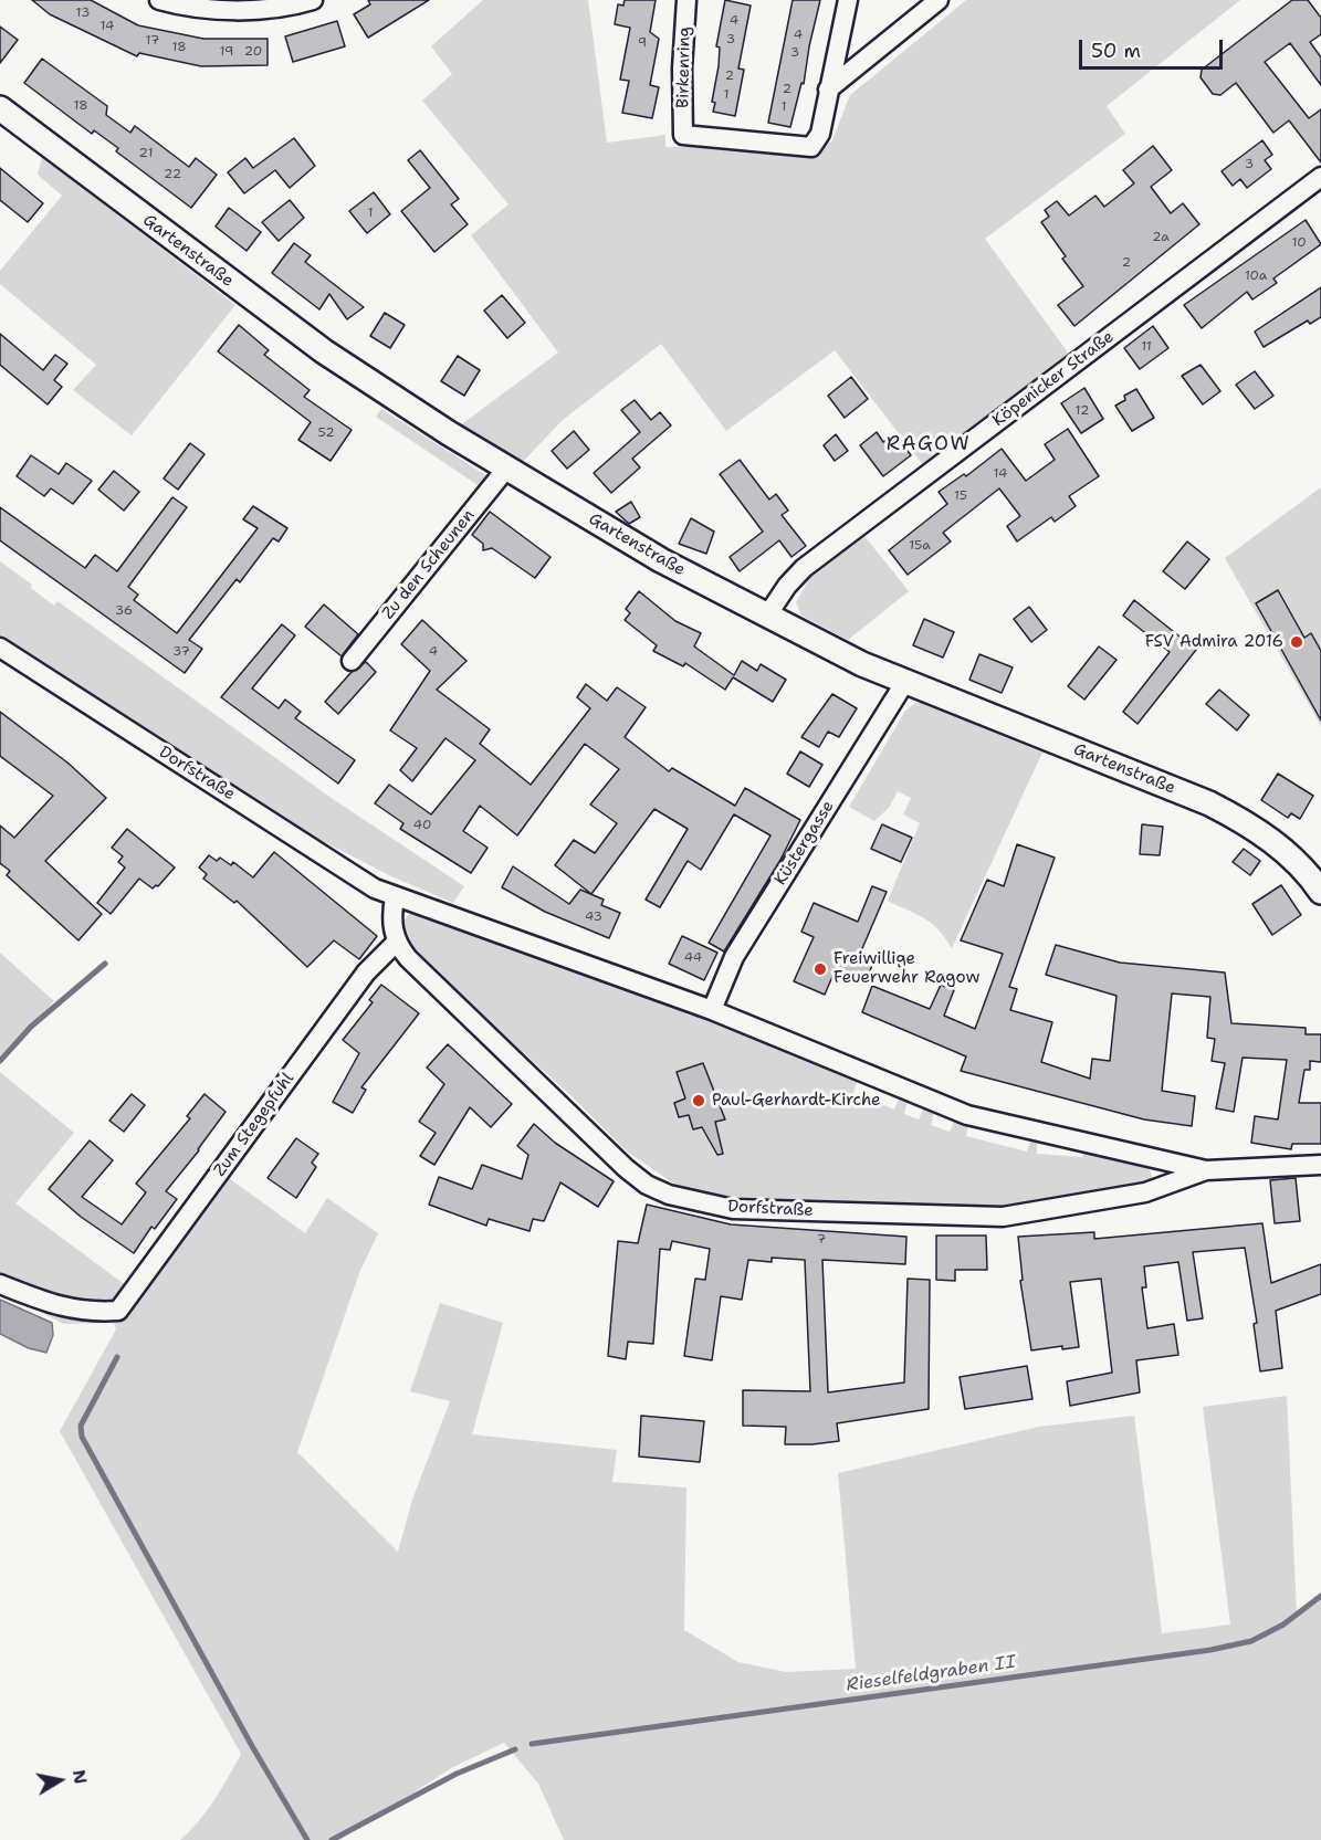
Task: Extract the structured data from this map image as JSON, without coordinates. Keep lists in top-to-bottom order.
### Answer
{
  "streets": {
    "street": [
      "Birkenring",
      "Gartenstraße",
      "Köpenicker Straße",
      "Zu den Scheunen",
      "Dorfstraße",
      "Küstergasse",
      "Zum Stegepfuhl"
    ]
  },
  "crossings": [
    ["Gartenstraße", "Köpenicker Straße"],
    ["Gartenstraße", "Zu den Scheunen"],
    ["Gartenstraße", "Küstergasse"],
    ["Dorfstraße", "Küstergasse"],
    ["Dorfstraße", "Zum Stegepfuhl"]
  ],
  "districts": ["RAGOW"],
  "water": ["Rieselfeldgraben II"],
  "places": ["FSV Admira 2016", "Freiwillige Feuerwehr Ragow", "Paul-Gerhardt-Kirche"],
  "house_numbers": [
    "13",
    "4",
    "14",
    "4",
    "3",
    "17",
    "9",
    "18",
    "19",
    "20",
    "3",
    "2",
    "2",
    "1",
    "18",
    "1",
    "21",
    "3",
    "22",
    "1",
    "2a",
    "10",
    "2",
    "10a",
    "11",
    "12",
    "52",
    "14",
    "15",
    "15a",
    "36",
    "37",
    "4",
    "40",
    "43",
    "44",
    "7"
  ],
  "scale_bar": "50 m",
  "north": "right"
}
